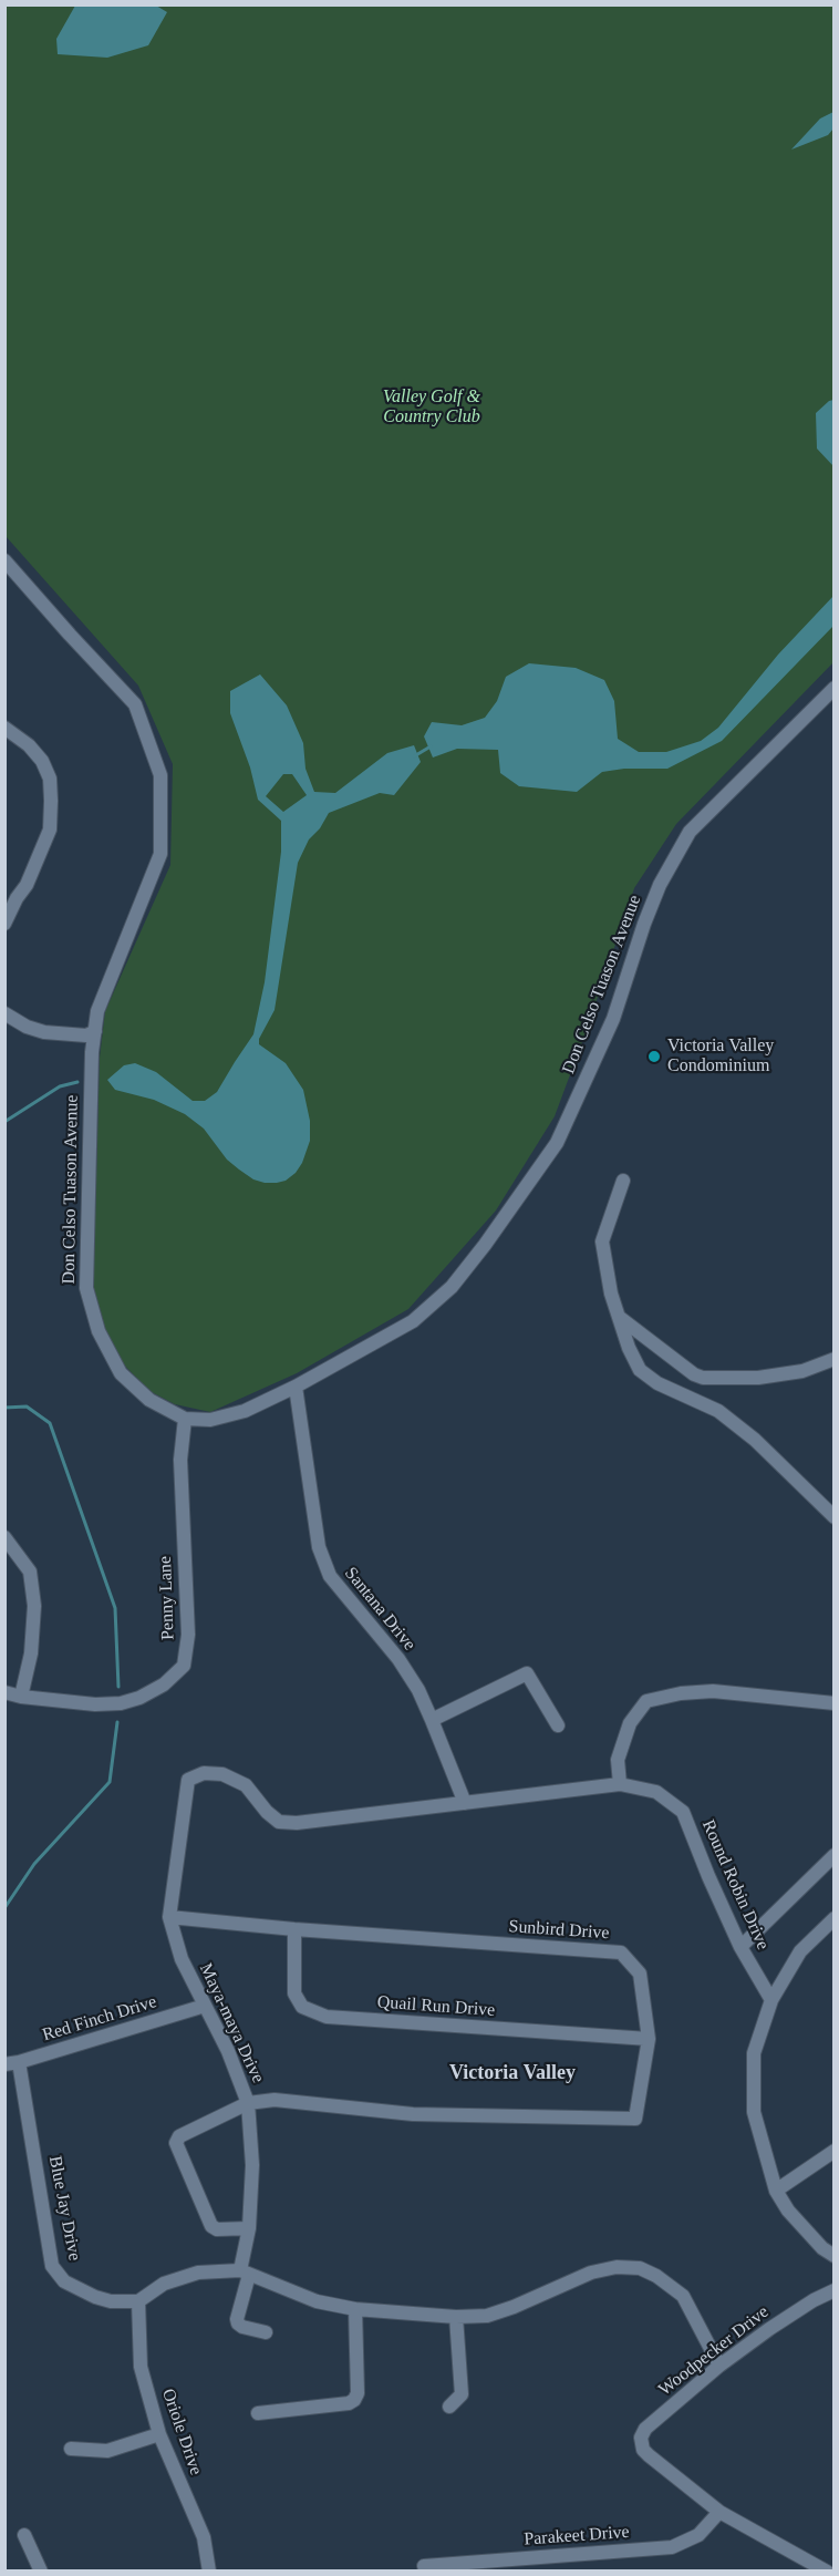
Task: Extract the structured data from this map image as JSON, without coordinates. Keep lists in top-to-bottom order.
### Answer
{
  "streets": {
    "street": [
      "Don Celso Tuason Avenue",
      "Penny Lane",
      "Santana Drive",
      "Round Robin Drive",
      "Sunbird Drive",
      "Quail Run Drive",
      "Red Finch Drive",
      "Maya-maya Drive",
      "Blue Jay Drive",
      "Woodpecker Drive",
      "Oriole Drive",
      "Parakeet Drive"
    ]
  },
  "crossings": [
    ["Don Celso Tuason Avenue", "Penny Lane"],
    ["Don Celso Tuason Avenue", "Santana Drive"],
    ["Santana Drive", "Maya-maya Drive"],
    ["Round Robin Drive", "Maya-maya Drive"],
    ["Sunbird Drive", "Quail Run Drive"],
    ["Sunbird Drive", "Maya-maya Drive"],
    ["Red Finch Drive", "Maya-maya Drive"],
    ["Red Finch Drive", "Blue Jay Drive"],
    ["Blue Jay Drive", "Oriole Drive"],
    ["Woodpecker Drive", "Parakeet Drive"]
  ],
  "districts": ["Victoria Valley"],
  "parks": ["Valley Golf & Country Club"],
  "places": ["Victoria Valley Condominium"]
}
